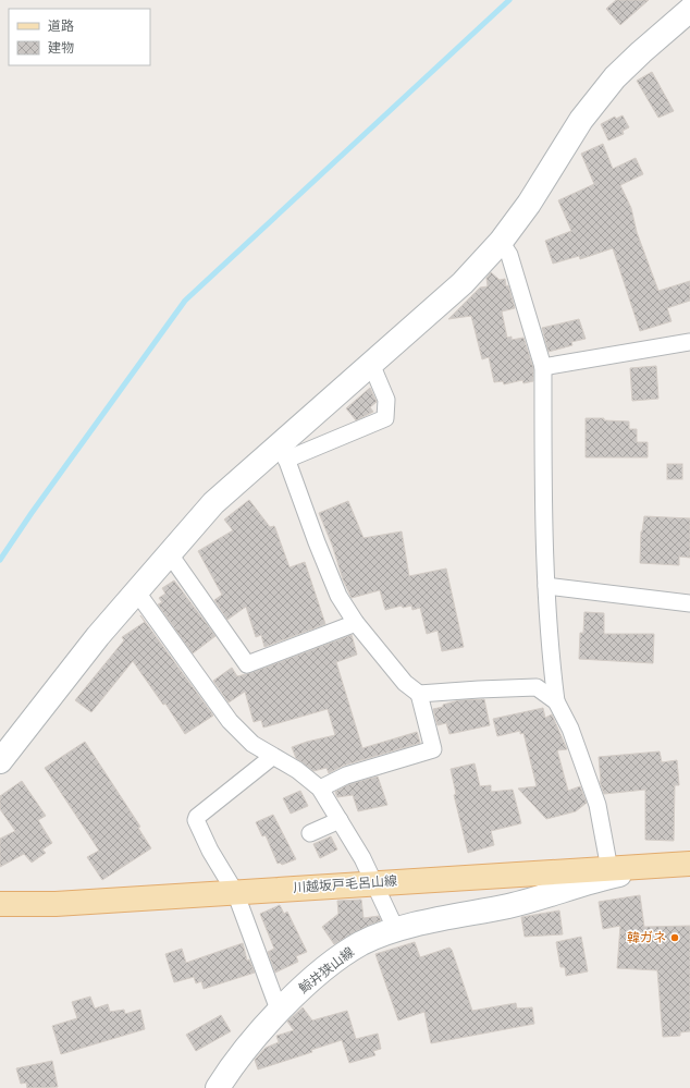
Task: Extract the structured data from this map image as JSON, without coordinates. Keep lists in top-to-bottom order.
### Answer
{
  "streets": {
    "main road": ["川越坂戸毛呂山線"],
    "street": ["鯨井狭山線"]
  },
  "places": ["韓ガネ"],
  "legend": ["道路", "建物"]
}
